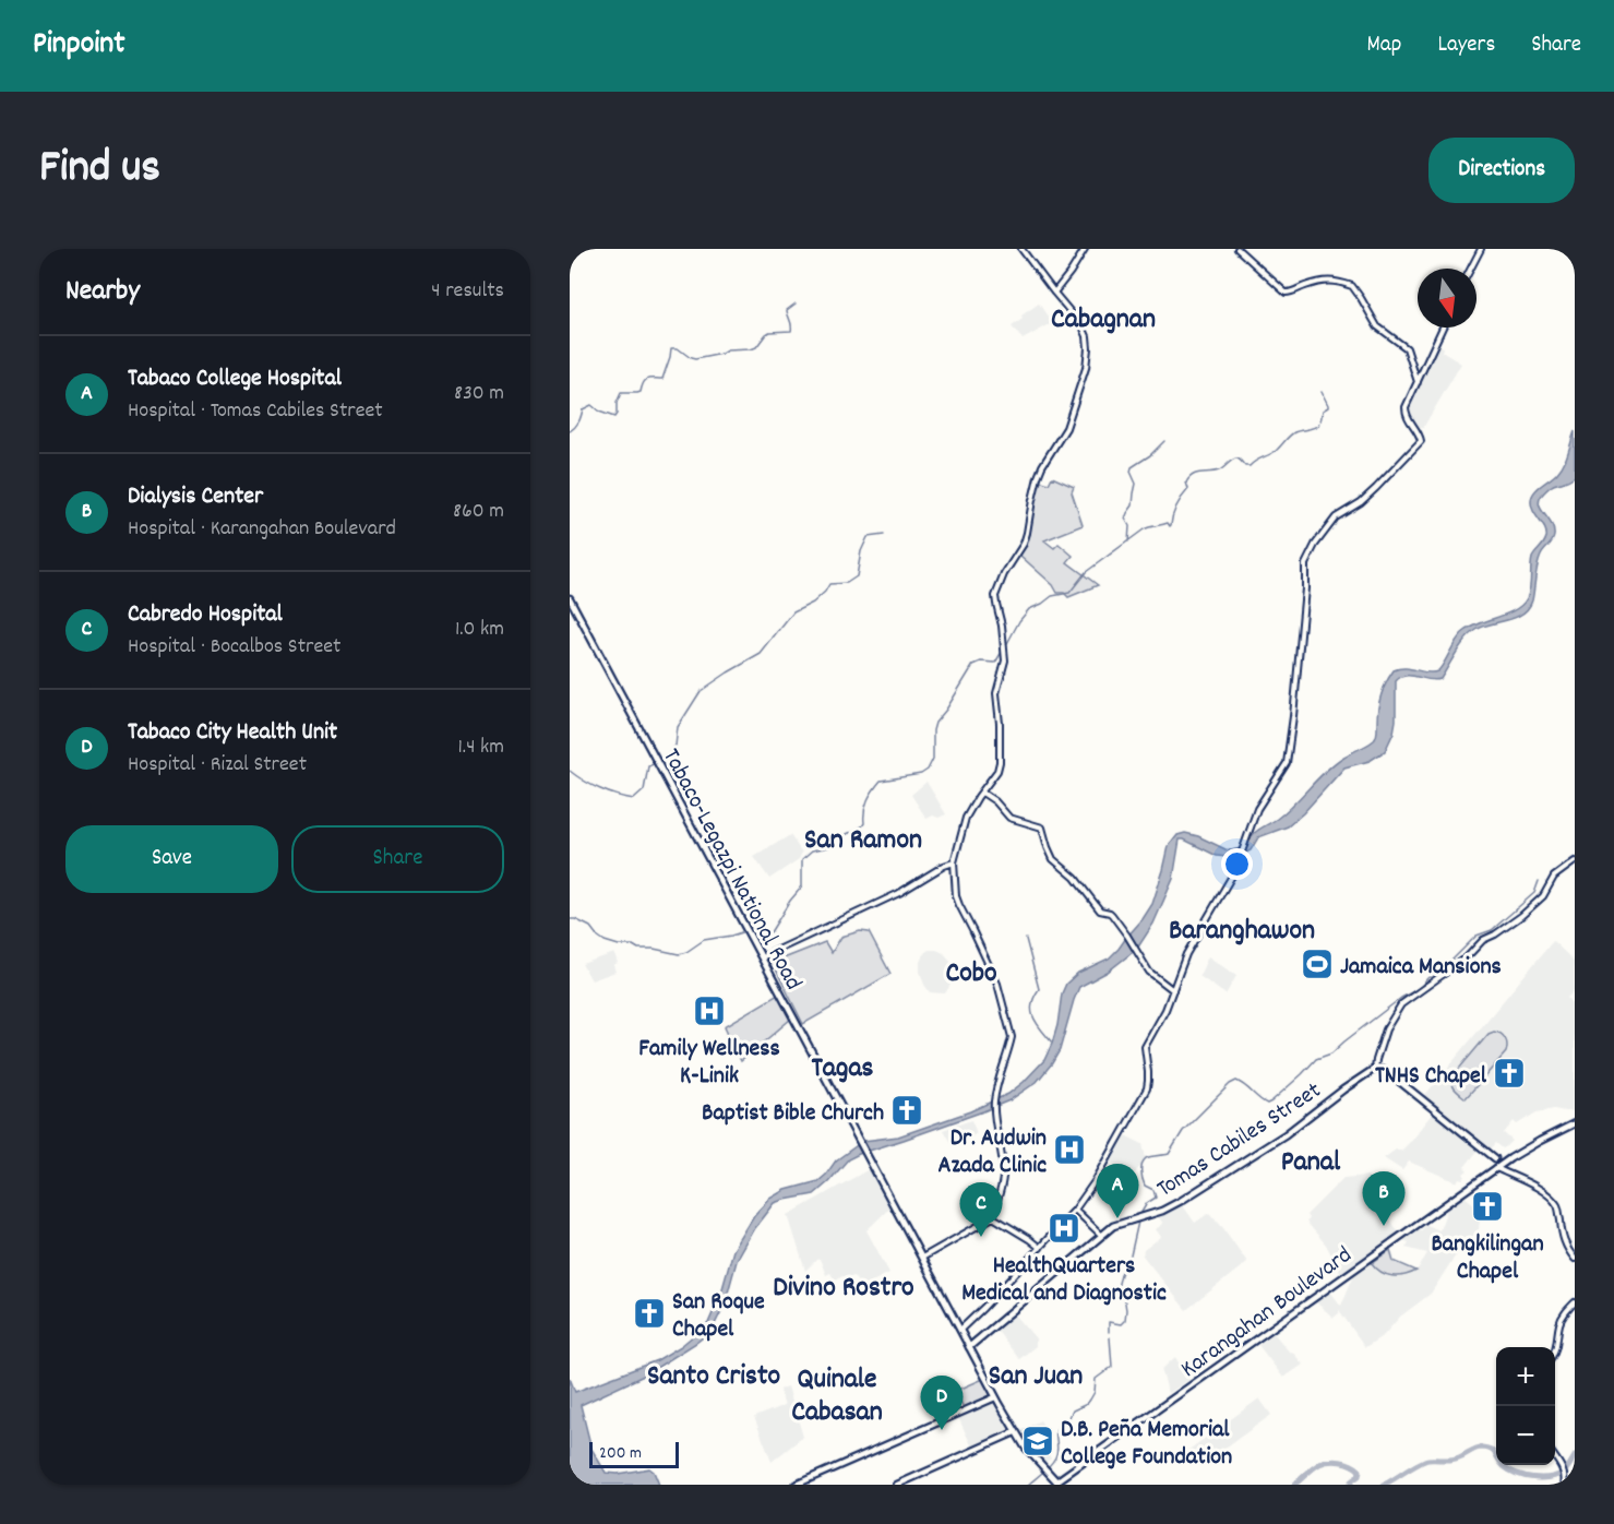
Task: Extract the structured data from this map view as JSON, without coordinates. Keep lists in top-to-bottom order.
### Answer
{
  "streets": {
    "main road": ["Tabaco-Legazpi National Road", "Tomas Cabiles Street", "Karangahan Boulevard"]
  },
  "crossings": [
    ["Tabaco-Legazpi National Road", "Tomas Cabiles Street"],
    ["Tabaco-Legazpi National Road", "Karangahan Boulevard"]
  ],
  "districts": [
    "Cabagnan",
    "San Ramon",
    "Baranghawon",
    "Cobo",
    "Tagas",
    "Panal",
    "Divino Rostro",
    "Santo Cristo",
    "San Juan",
    "Quinale Cabasan"
  ],
  "places": {
    "sports": ["Jamaica Mansions"],
    "hospital": ["Family Wellness K-Linik", "Dr. Audwin Azada Clinic", "HealthQuarters Medical and Diagnostic"],
    "church": [
      "TNHS Chapel",
      "Baptist Bible Church",
      "Bangkilingan Chapel",
      "San Roque Chapel"
    ],
    "school or university": ["D.B. Peña Memorial College Foundation"]
  },
  "scale_bar": "200 m",
  "north": "bottom",
  "page": {
    "header": "Pinpoint",
    "nav": ["Map", "Layers", "Share"],
    "title": "Find us",
    "buttons": [
      "Directions",
      ["Save", "Share"]
    ],
    "heading": ["Nearby", "4 results"],
    "list": [
      {
        "mark": "A",
        "name": "Tabaco College Hospital",
        "note": "Hospital · Tomas Cabiles Street",
        "value": "830 m"
      },
      {
        "mark": "B",
        "name": "Dialysis Center",
        "note": "Hospital · Karangahan Boulevard",
        "value": "860 m"
      },
      {
        "mark": "C",
        "name": "Cabredo Hospital",
        "note": "Hospital · Bocalbos Street",
        "value": "1.0 km"
      },
      {
        "mark": "D",
        "name": "Tabaco City Health Unit",
        "note": "Hospital · Rizal Street",
        "value": "1.4 km"
      }
    ],
    "pins": [
      "A",
      "B",
      "C",
      "D"
    ],
    "map_buttons": ["+", "−"],
    "scale": "200 m"
  }
}
